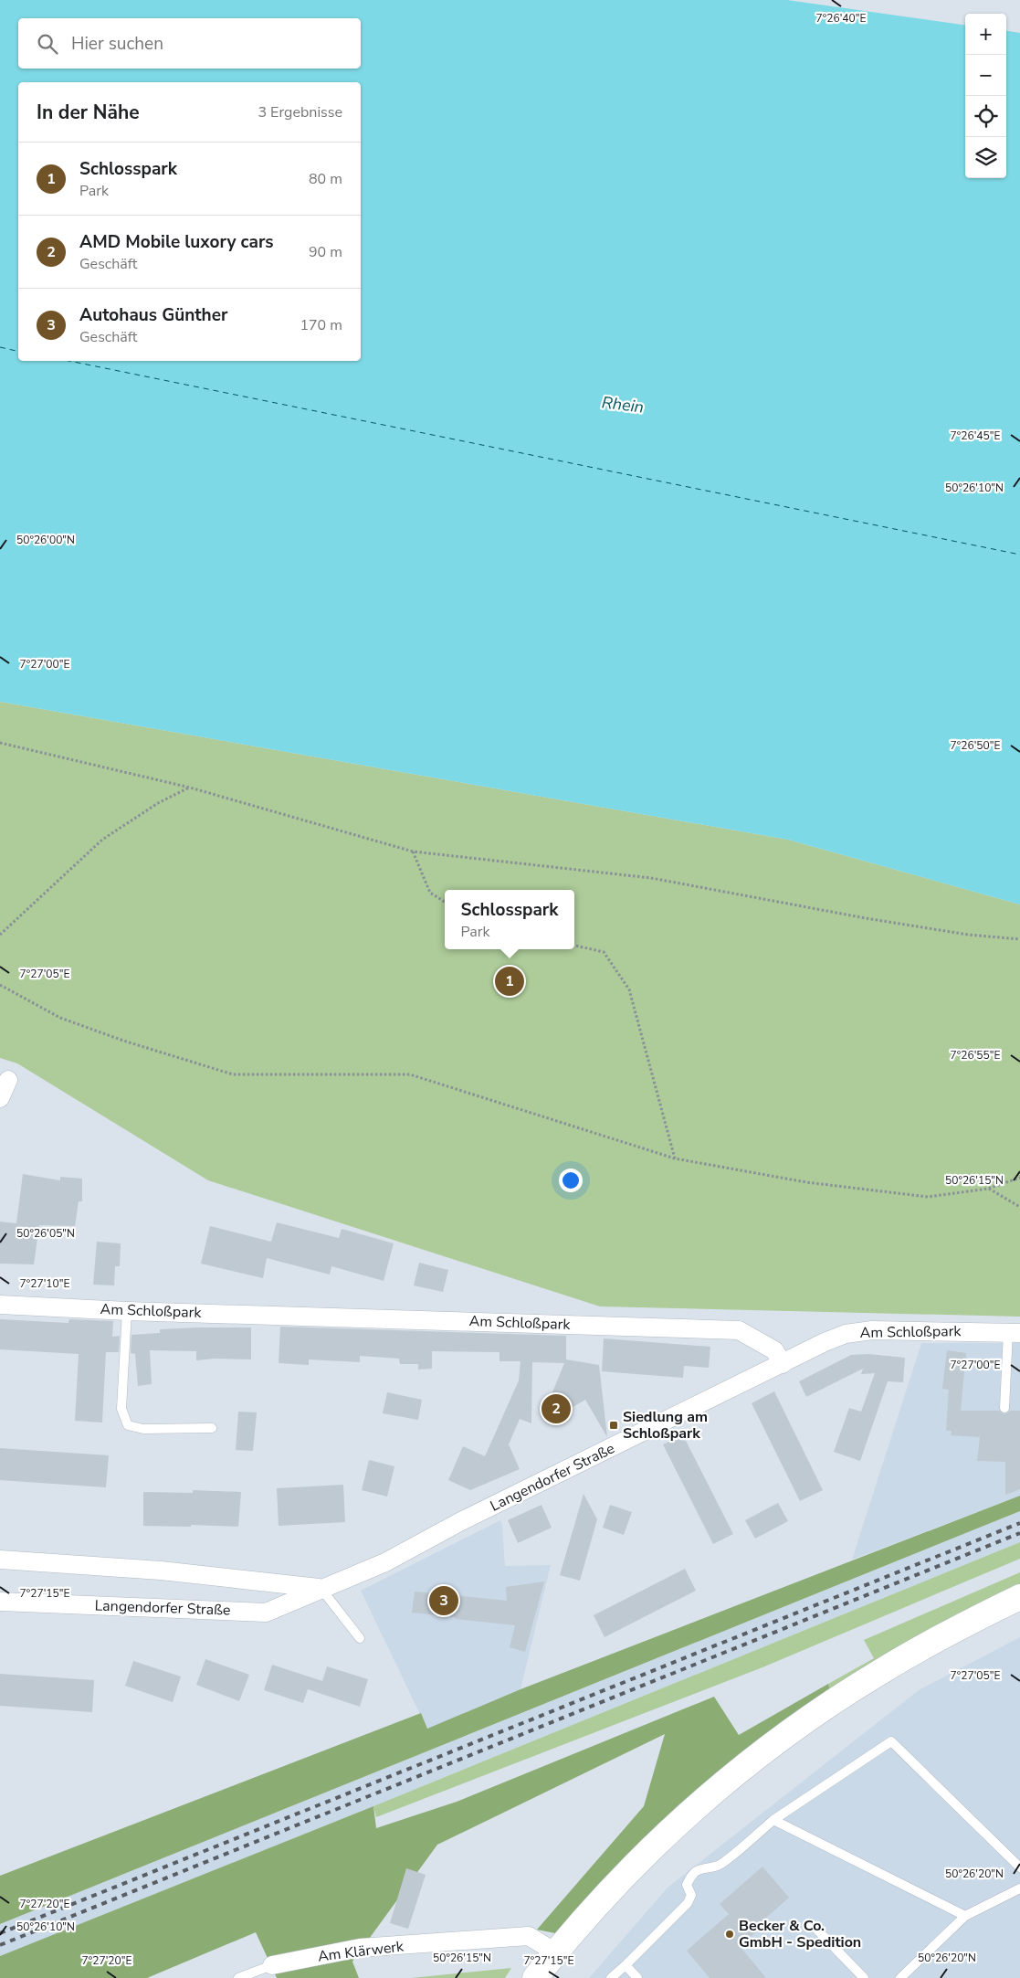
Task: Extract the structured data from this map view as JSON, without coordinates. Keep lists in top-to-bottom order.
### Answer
{
  "streets": {
    "street": ["Am Schloßpark", "Langendorfer Straße", "Am Klärwerk"]
  },
  "crossings": [
    ["Am Schloßpark", "Langendorfer Straße"]
  ],
  "water": ["Rhein"],
  "places": {
    "transit": ["Siedlung am Schloßpark"],
    "other": ["Becker & Co. GmbH - Spedition"]
  },
  "page": {
    "map_buttons": ["+", "−"],
    "search": "Hier suchen",
    "heading": ["In der Nähe", "3 Ergebnisse"],
    "list": [
      {
        "mark": "1",
        "name": "Schlosspark",
        "note": "Park",
        "value": "80 m"
      },
      {
        "mark": "2",
        "name": "AMD Mobile luxory cars",
        "note": "Geschäft",
        "value": "90 m"
      },
      {
        "mark": "3",
        "name": "Autohaus Günther",
        "note": "Geschäft",
        "value": "170 m"
      }
    ],
    "popup": ["Schlosspark", "Park"],
    "pins": ["1", "2", "3"]
  },
  "coordinates": [
    "7°26'40\"E",
    "7°26'45\"E",
    "50°26'10\"N",
    "50°26'00\"N",
    "7°27'00\"E",
    "7°26'50\"E",
    "7°27'05\"E",
    "7°26'55\"E",
    "50°26'15\"N",
    "50°26'05\"N",
    "7°27'10\"E",
    "7°27'15\"E",
    "50°26'20\"N",
    "7°27'20\"E"
  ]
}
